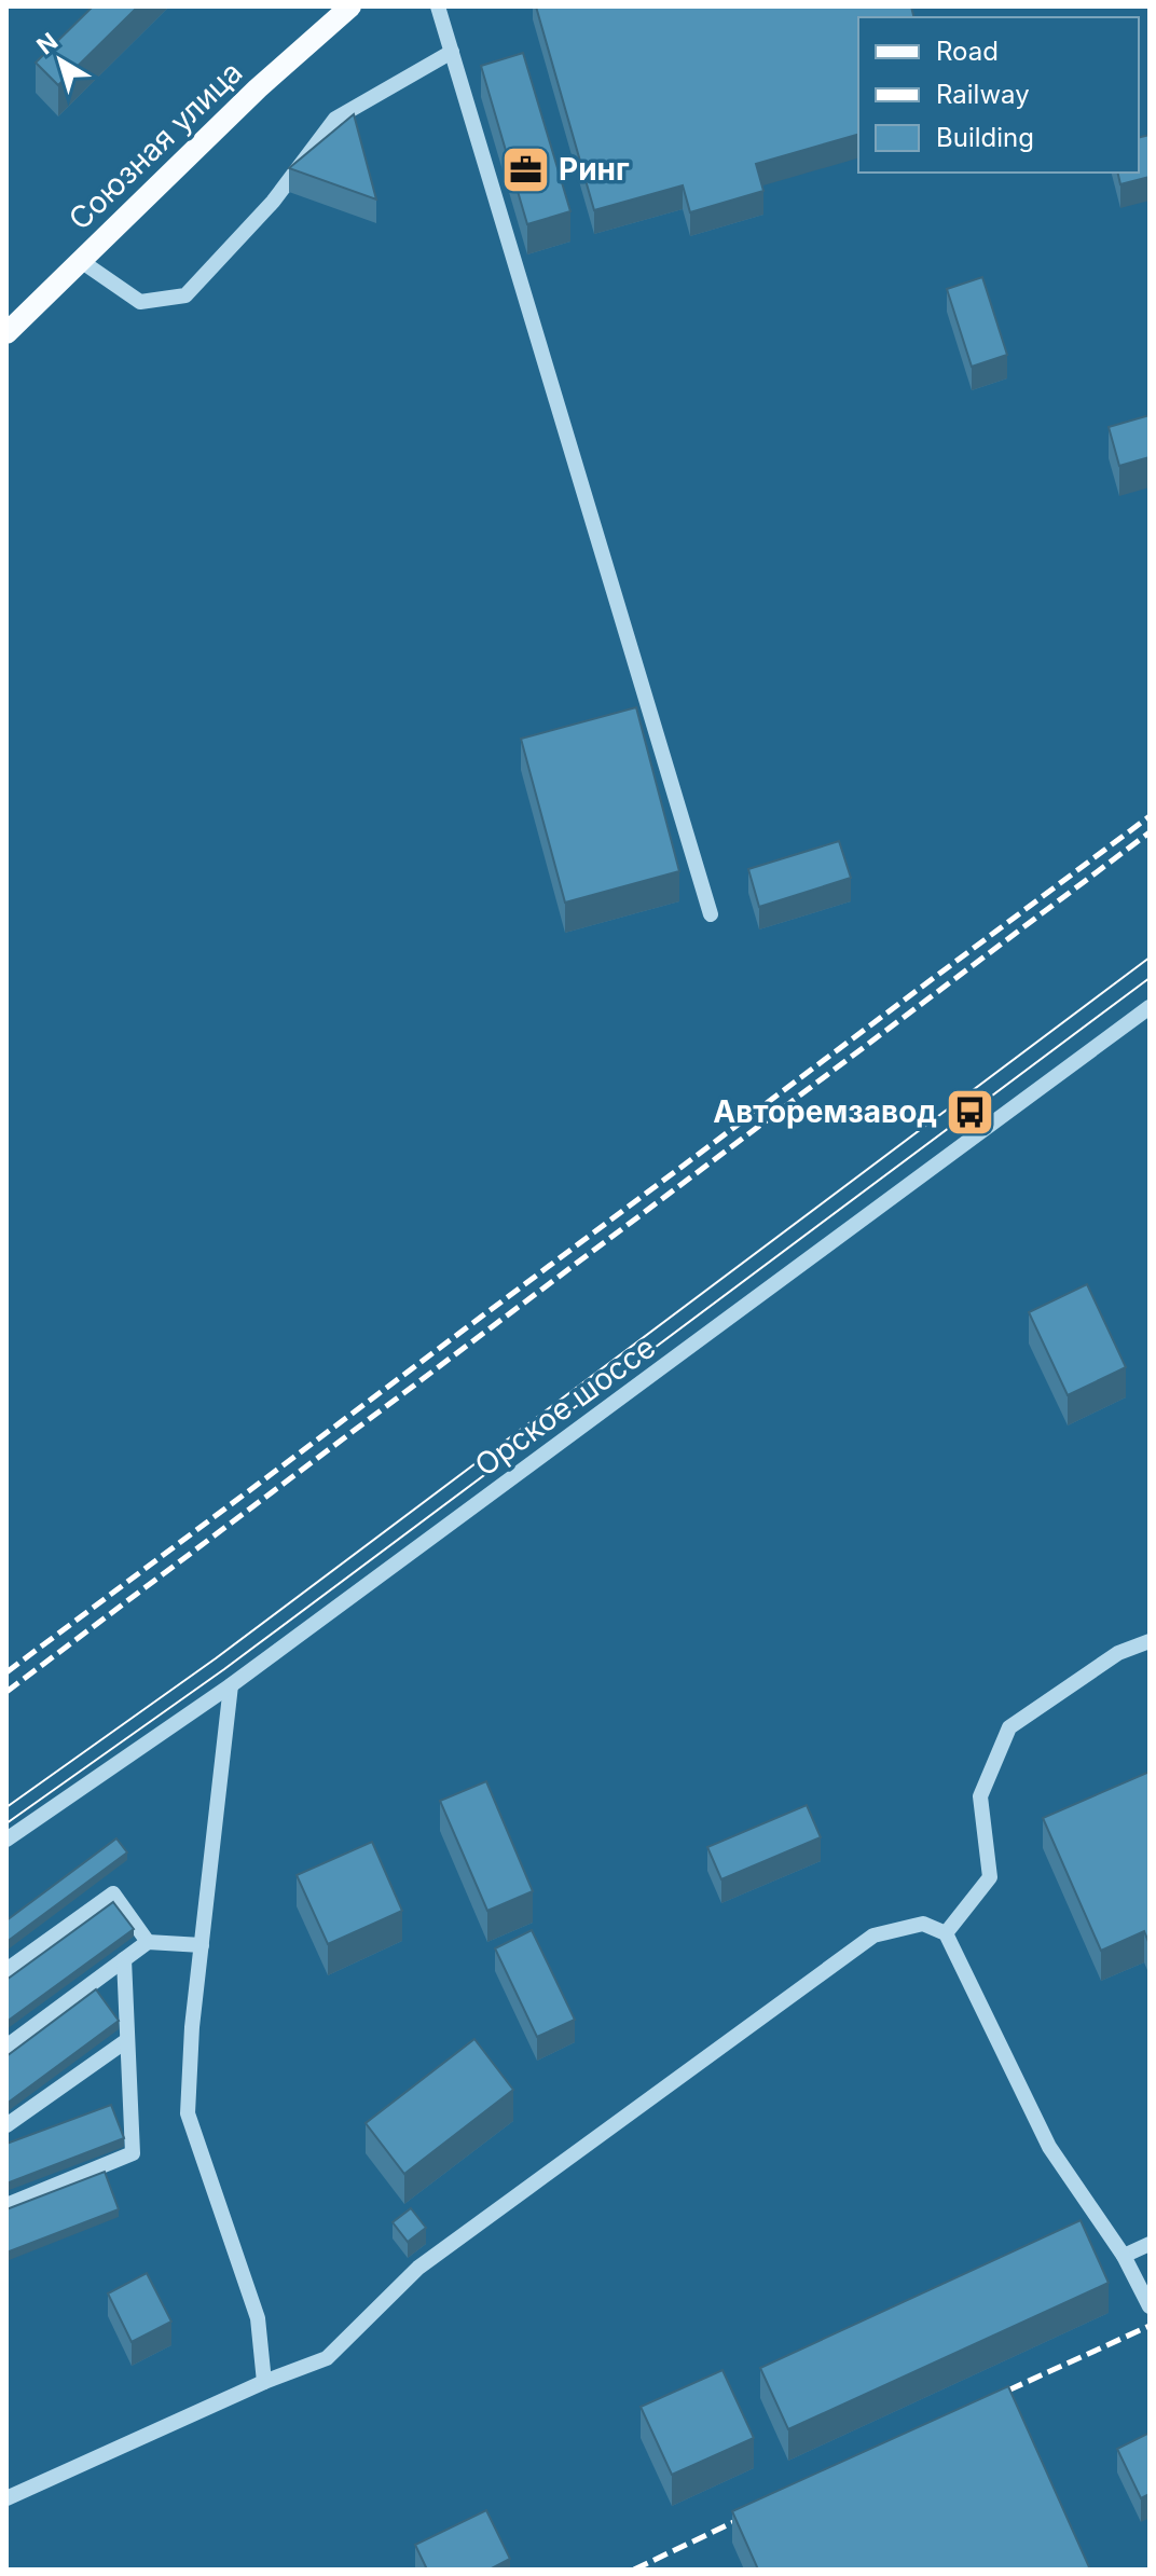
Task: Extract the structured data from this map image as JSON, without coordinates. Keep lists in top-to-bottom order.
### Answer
{
  "streets": {
    "main road": ["Союзная улица"],
    "street": ["Орское шоссе"]
  },
  "places": {
    "office": ["Ринг"],
    "bus stop": ["Авторемзавод"]
  },
  "legend": ["Road", "Railway", "Building"],
  "north": "top left"
}
